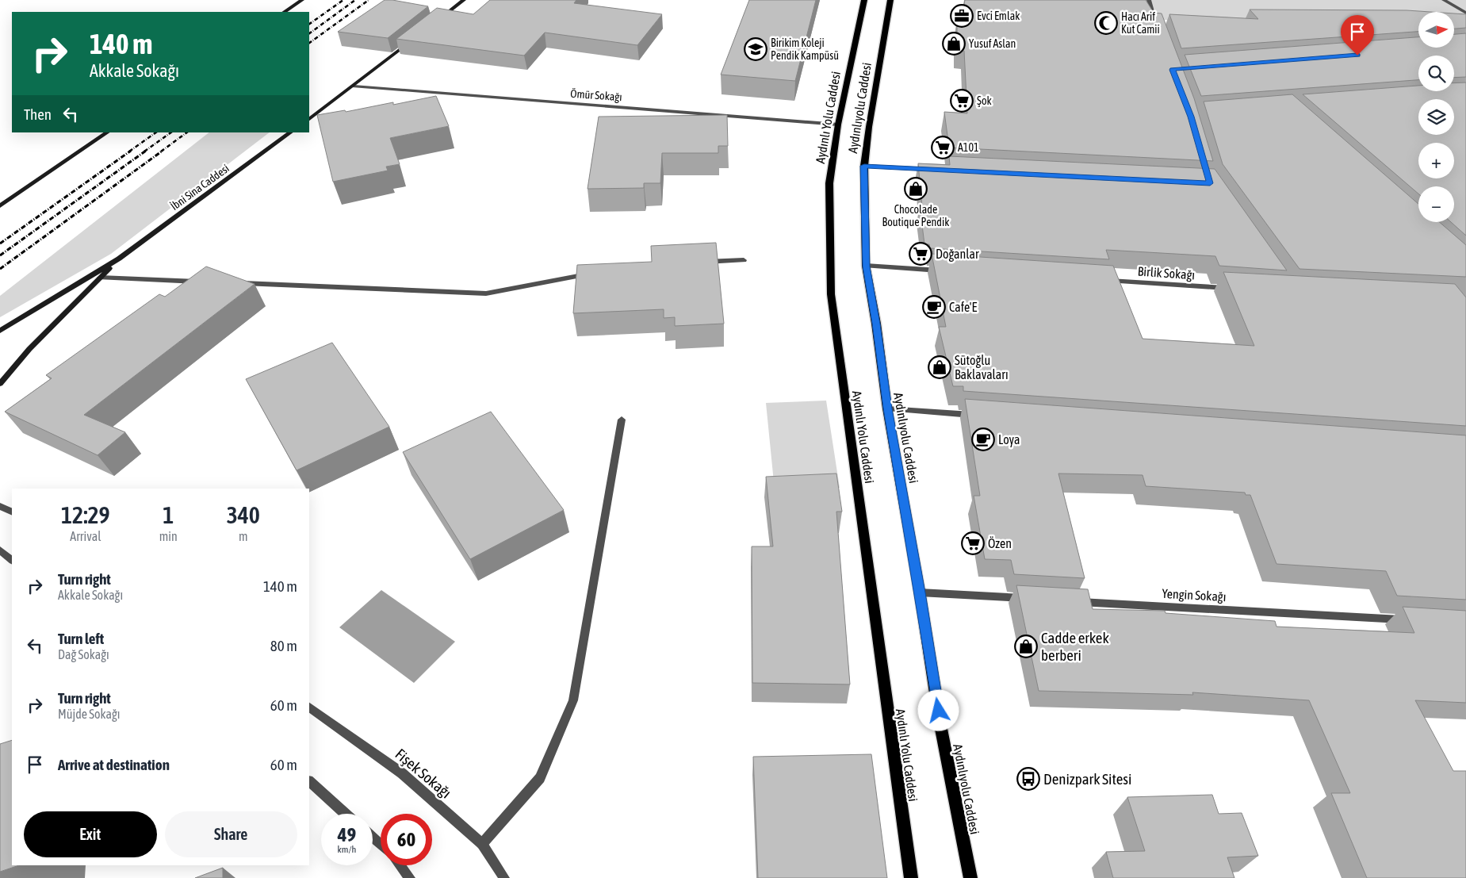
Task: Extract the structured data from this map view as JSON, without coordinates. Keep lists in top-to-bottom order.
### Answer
{
  "streets": {
    "main road": ["Aydınlıyolu Caddesi", "Aydınlı Yolu Caddesi"],
    "street": [
      "Ömür Sokağı",
      "İbni Sina Caddesi",
      "Birlik Sokağı",
      "Yengin Sokağı",
      "Fişek Sokağı"
    ]
  },
  "crossings": [
    ["Ömür Sokağı", "Aydınlı Yolu Caddesi"]
  ],
  "places": {
    "office": ["Evci Emlak"],
    "mosque": ["Hacı Arif Kut Camii"],
    "shop": [
      "Yusuf Aslan",
      "Chocolade Boutique Pendik",
      "Sütoğlu Baklavaları",
      "Cadde erkek berberi"
    ],
    "school or university": ["Birikim Koleji Pendik Kampüsü"],
    "supermarket": [
      "Şok",
      "A101",
      "Doğanlar",
      "Özen"
    ],
    "cafe": ["Cafe'E", "Loya"],
    "bus stop": ["Denizpark Sitesi"]
  },
  "north": "right",
  "page": {
    "map_buttons": ["+", "−"],
    "turn": ["140 m", "Akkale Sokağı"],
    "then": "Then",
    "eta": [
      "12:29",
      "Arrival",
      "1",
      "min",
      "340",
      "m"
    ],
    "list": [
      {
        "name": "Turn right",
        "note": "Akkale Sokağı",
        "value": "140 m"
      },
      {
        "name": "Turn left",
        "note": "Dağ Sokağı",
        "value": "80 m"
      },
      {
        "name": "Turn right",
        "note": "Müjde Sokağı",
        "value": "60 m"
      },
      {
        "name": "Arrive at destination",
        "value": "60 m"
      }
    ],
    "buttons": ["Exit", "Share"],
    "speed": "49 km/h",
    "limit": "60"
  }
}
